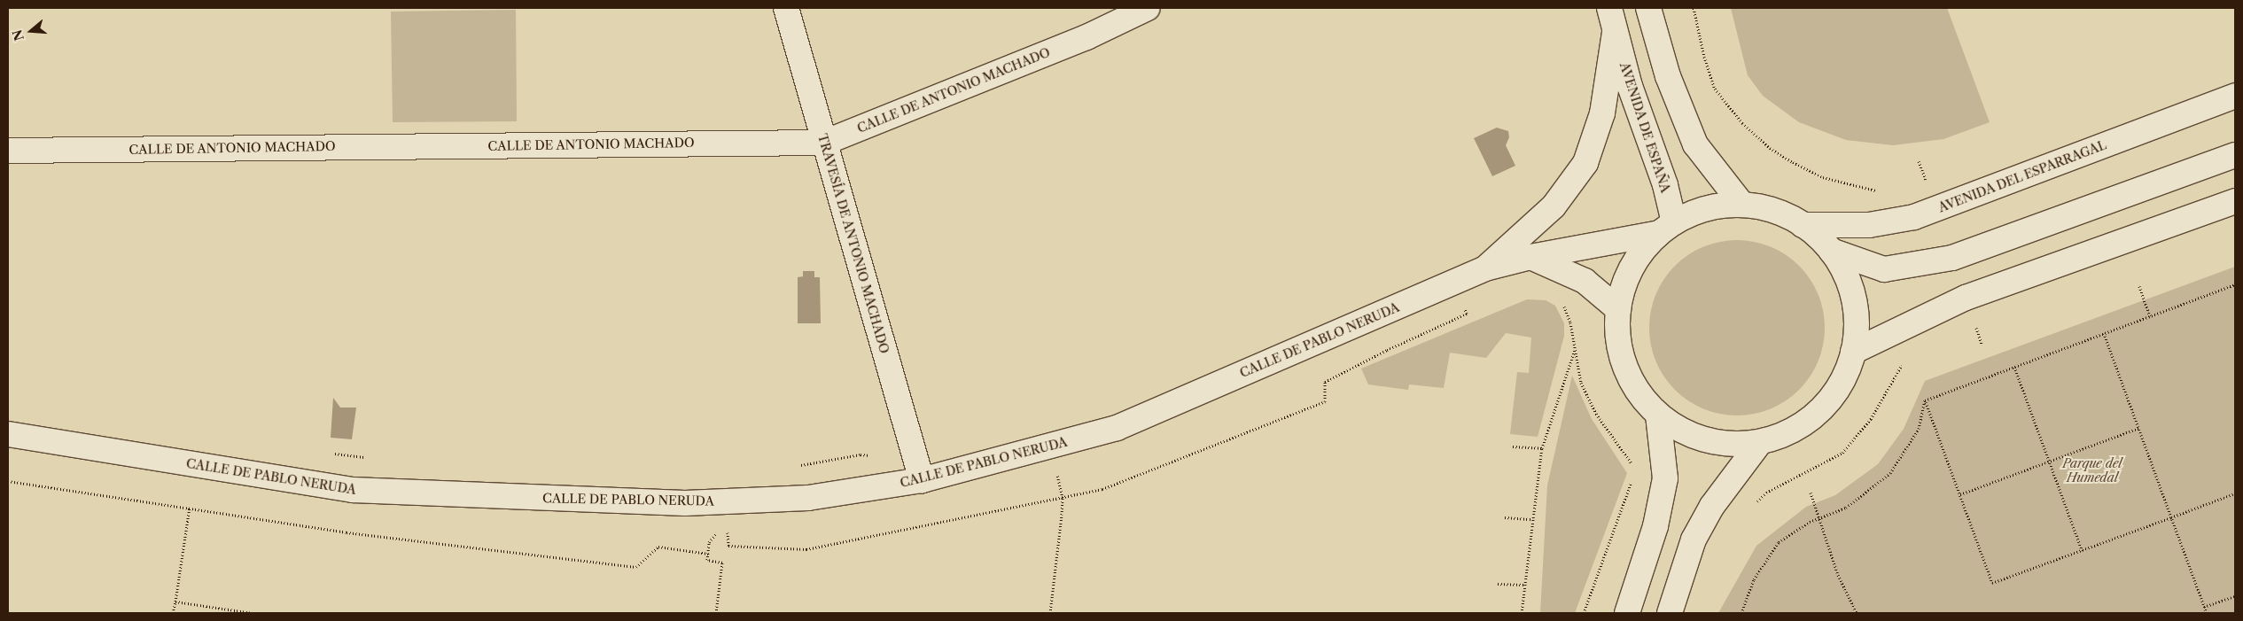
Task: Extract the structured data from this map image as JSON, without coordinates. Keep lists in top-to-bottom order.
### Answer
{
  "streets": {
    "street": [
      "CALLE DE ANTONIO MACHADO",
      "AVENIDA DE ESPAÑA",
      "AVENIDA DEL ESPARRAGAL",
      "TRAVESÍA DE ANTONIO MACHADO",
      "CALLE DE PABLO NERUDA"
    ]
  },
  "crossings": [
    ["CALLE DE ANTONIO MACHADO", "TRAVESÍA DE ANTONIO MACHADO"],
    ["AVENIDA DE ESPAÑA", "CALLE DE PABLO NERUDA"],
    ["AVENIDA DEL ESPARRAGAL", "CALLE DE PABLO NERUDA"],
    ["TRAVESÍA DE ANTONIO MACHADO", "CALLE DE PABLO NERUDA"]
  ],
  "parks": ["Parque del Humedal"],
  "north": "left"
}
